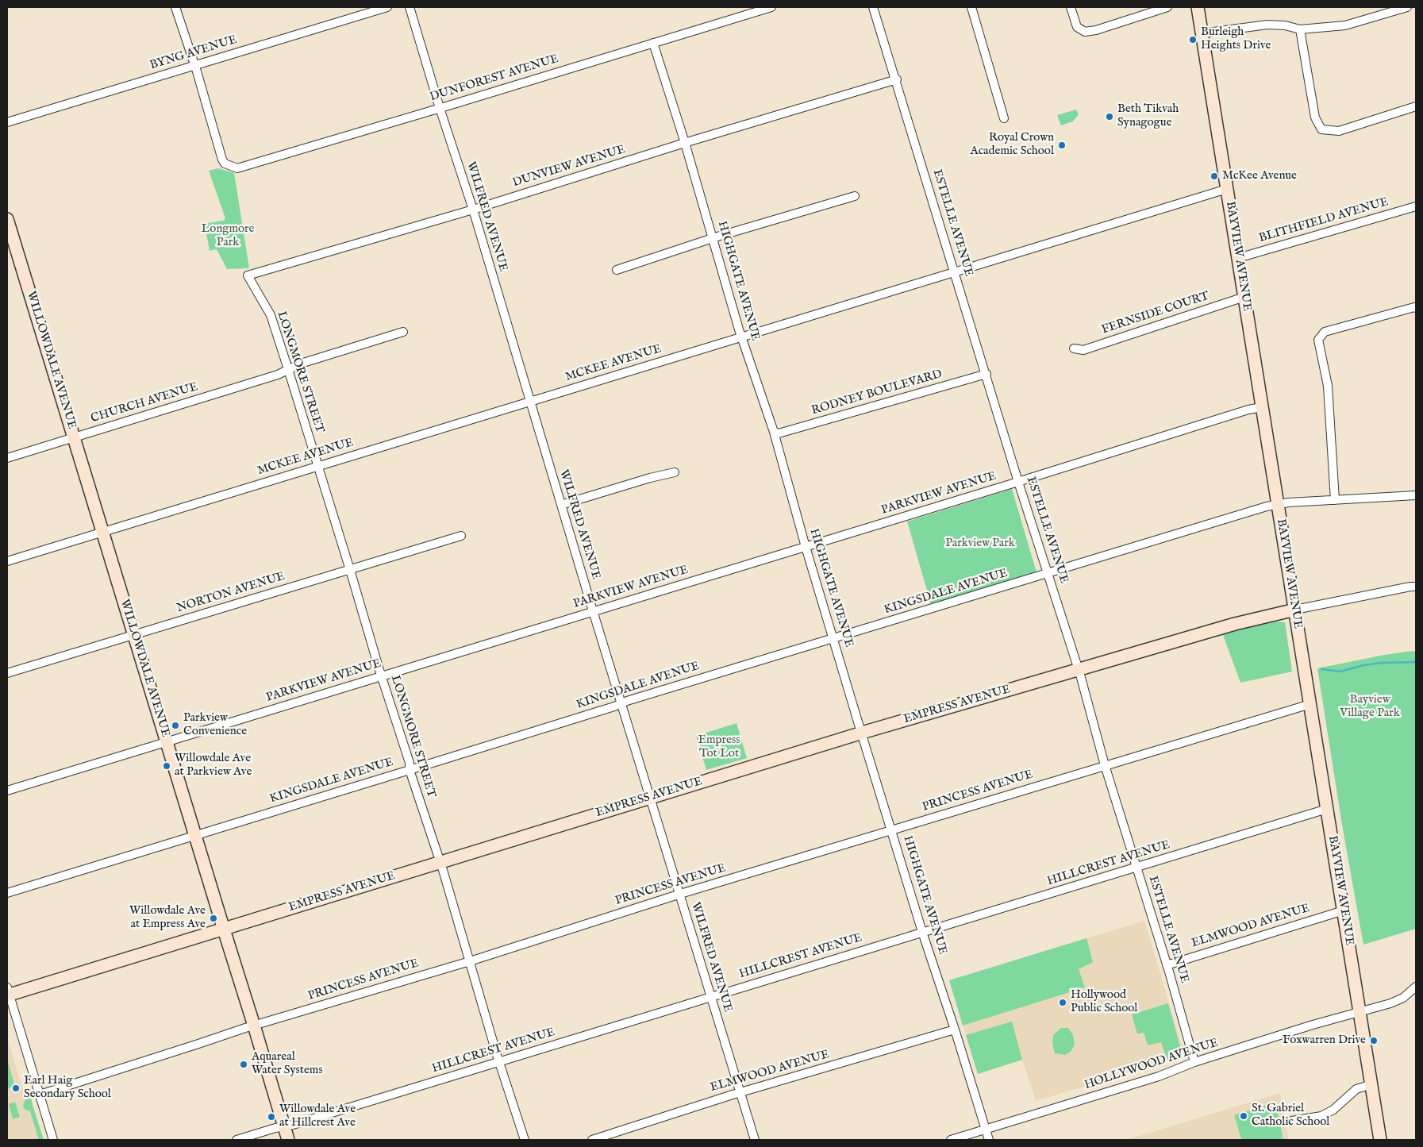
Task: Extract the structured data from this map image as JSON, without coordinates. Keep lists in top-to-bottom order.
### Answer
{
  "streets": {
    "street": [
      "BYNG AVENUE",
      "DUNFOREST AVENUE",
      "DUNVIEW AVENUE",
      "WILFRED AVENUE",
      "BLITHFIELD AVENUE",
      "ESTELLE AVENUE",
      "BAYVIEW AVENUE",
      "HIGHGATE AVENUE",
      "FERNSIDE COURT",
      "WILLOWDALE AVENUE",
      "MCKEE AVENUE",
      "LONGMORE STREET",
      "RODNEY BOULEVARD",
      "CHURCH AVENUE",
      "PARKVIEW AVENUE",
      "KINGSDALE AVENUE",
      "NORTON AVENUE",
      "EMPRESS AVENUE",
      "PRINCESS AVENUE",
      "HILLCREST AVENUE",
      "ELMWOOD AVENUE",
      "HOLLYWOOD AVENUE"
    ]
  },
  "crossings": [
    ["BYNG AVENUE", "DUNFOREST AVENUE"],
    ["DUNFOREST AVENUE", "WILFRED AVENUE"],
    ["DUNFOREST AVENUE", "HIGHGATE AVENUE"],
    ["DUNVIEW AVENUE", "WILFRED AVENUE"],
    ["DUNVIEW AVENUE", "ESTELLE AVENUE"],
    ["DUNVIEW AVENUE", "HIGHGATE AVENUE"],
    ["DUNVIEW AVENUE", "LONGMORE STREET"],
    ["WILFRED AVENUE", "MCKEE AVENUE"],
    ["WILFRED AVENUE", "PARKVIEW AVENUE"],
    ["WILFRED AVENUE", "KINGSDALE AVENUE"],
    ["WILFRED AVENUE", "EMPRESS AVENUE"],
    ["WILFRED AVENUE", "PRINCESS AVENUE"],
    ["WILFRED AVENUE", "HILLCREST AVENUE"],
    ["WILFRED AVENUE", "ELMWOOD AVENUE"],
    ["BLITHFIELD AVENUE", "BAYVIEW AVENUE"],
    ["ESTELLE AVENUE", "MCKEE AVENUE"],
    ["ESTELLE AVENUE", "RODNEY BOULEVARD"],
    ["ESTELLE AVENUE", "PARKVIEW AVENUE"],
    ["ESTELLE AVENUE", "KINGSDALE AVENUE"],
    ["ESTELLE AVENUE", "EMPRESS AVENUE"],
    ["ESTELLE AVENUE", "PRINCESS AVENUE"],
    ["ESTELLE AVENUE", "HILLCREST AVENUE"],
    ["ESTELLE AVENUE", "ELMWOOD AVENUE"],
    ["ESTELLE AVENUE", "HOLLYWOOD AVENUE"],
    ["BAYVIEW AVENUE", "FERNSIDE COURT"],
    ["BAYVIEW AVENUE", "MCKEE AVENUE"],
    ["BAYVIEW AVENUE", "PARKVIEW AVENUE"],
    ["BAYVIEW AVENUE", "KINGSDALE AVENUE"],
    ["BAYVIEW AVENUE", "EMPRESS AVENUE"],
    ["BAYVIEW AVENUE", "PRINCESS AVENUE"],
    ["BAYVIEW AVENUE", "HILLCREST AVENUE"],
    ["BAYVIEW AVENUE", "ELMWOOD AVENUE"],
    ["BAYVIEW AVENUE", "HOLLYWOOD AVENUE"],
    ["HIGHGATE AVENUE", "MCKEE AVENUE"],
    ["HIGHGATE AVENUE", "RODNEY BOULEVARD"],
    ["HIGHGATE AVENUE", "PARKVIEW AVENUE"],
    ["HIGHGATE AVENUE", "KINGSDALE AVENUE"],
    ["HIGHGATE AVENUE", "EMPRESS AVENUE"],
    ["HIGHGATE AVENUE", "PRINCESS AVENUE"],
    ["HIGHGATE AVENUE", "HILLCREST AVENUE"],
    ["HIGHGATE AVENUE", "ELMWOOD AVENUE"],
    ["HIGHGATE AVENUE", "HOLLYWOOD AVENUE"],
    ["WILLOWDALE AVENUE", "MCKEE AVENUE"],
    ["WILLOWDALE AVENUE", "CHURCH AVENUE"],
    ["WILLOWDALE AVENUE", "PARKVIEW AVENUE"],
    ["WILLOWDALE AVENUE", "KINGSDALE AVENUE"],
    ["WILLOWDALE AVENUE", "NORTON AVENUE"],
    ["WILLOWDALE AVENUE", "EMPRESS AVENUE"],
    ["WILLOWDALE AVENUE", "PRINCESS AVENUE"],
    ["WILLOWDALE AVENUE", "HILLCREST AVENUE"],
    ["MCKEE AVENUE", "LONGMORE STREET"],
    ["LONGMORE STREET", "CHURCH AVENUE"],
    ["LONGMORE STREET", "PARKVIEW AVENUE"],
    ["LONGMORE STREET", "KINGSDALE AVENUE"],
    ["LONGMORE STREET", "NORTON AVENUE"],
    ["LONGMORE STREET", "EMPRESS AVENUE"],
    ["LONGMORE STREET", "PRINCESS AVENUE"],
    ["LONGMORE STREET", "HILLCREST AVENUE"]
  ],
  "parks": [
    "Longmore Park",
    "Parkview Park",
    "Bayview Village Park",
    "Empress Tot Lot"
  ],
  "places": [
    "Burleigh Heights Drive",
    "Beth Tikvah Synagogue",
    "Royal Crown Academic School",
    "McKee Avenue",
    "Parkview Convenience",
    "Willowdale Ave at Parkview Ave",
    "Willowdale Ave at Empress Ave",
    "Hollywood Public School",
    "Foxwarren Drive",
    "Aquareal Water Systems",
    "Earl Haig Secondary School",
    "St. Gabriel Catholic School",
    "Willowdale Ave at Hillcrest Ave"
  ]
}
